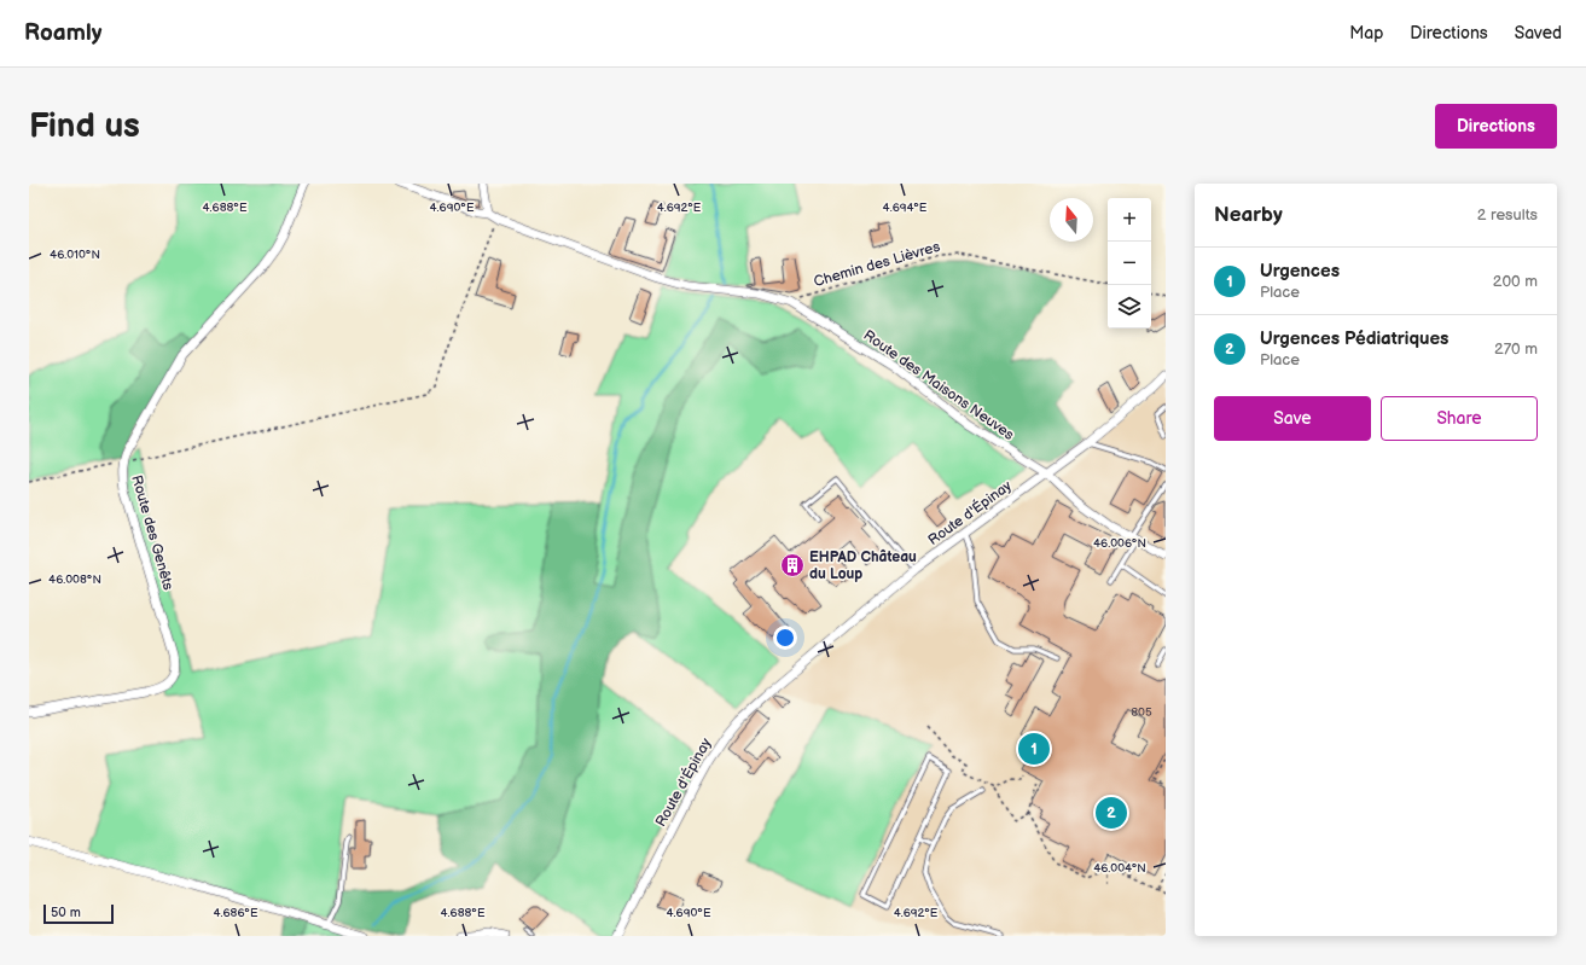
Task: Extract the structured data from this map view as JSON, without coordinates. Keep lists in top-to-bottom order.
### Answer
{
  "streets": {
    "street": ["Route des Maisons Neuves", "Route d'Épinay", "Route des Genêts"],
    "path": ["Chemin des Lièvres"]
  },
  "crossings": [
    ["Chemin des Lièvres", "Route des Maisons Neuves"],
    ["Route des Maisons Neuves", "Route d'Épinay"]
  ],
  "places": {
    "building": ["EHPAD Château du Loup"]
  },
  "house_numbers": ["805"],
  "scale_bar": "50 m",
  "north": "top",
  "page": {
    "header": "Roamly",
    "nav": ["Map", "Directions", "Saved"],
    "buttons": [
      "Directions",
      ["Save", "Share"]
    ],
    "title": "Find us",
    "heading": ["Nearby", "2 results"],
    "map_buttons": ["+", "−"],
    "list": [
      {
        "mark": "1",
        "name": "Urgences",
        "note": "Place",
        "value": "200 m"
      },
      {
        "mark": "2",
        "name": "Urgences Pédiatriques",
        "note": "Place",
        "value": "270 m"
      }
    ],
    "pins": ["1", "2"],
    "scale": "50 m"
  },
  "coordinates": [
    "4.688°E",
    "4.690°E",
    "4.692°E",
    "4.694°E",
    "46.010°N",
    "46.006°N",
    "46.008°N",
    "46.004°N",
    "4.686°E"
  ]
}
